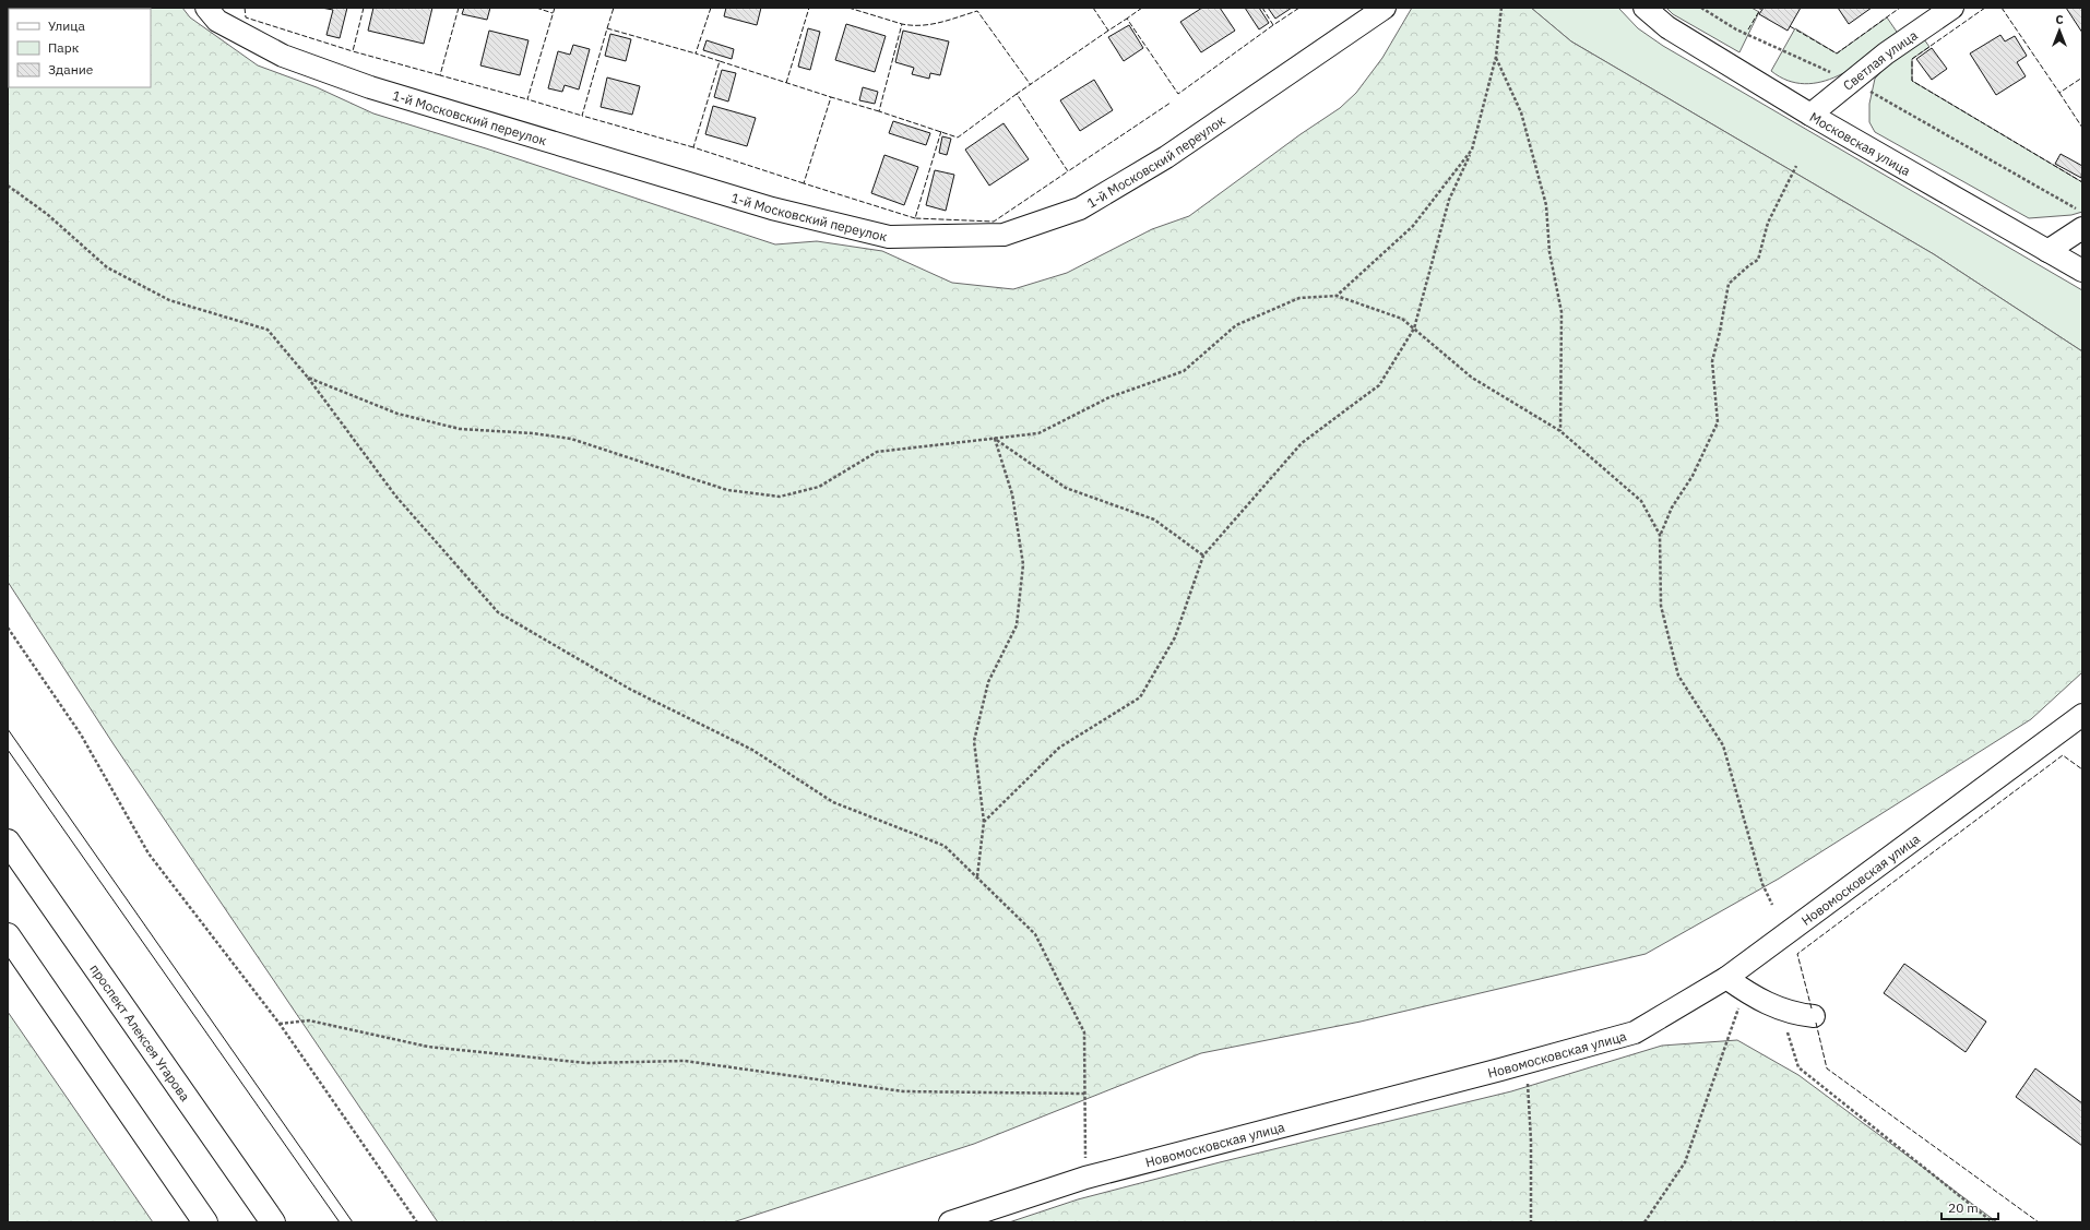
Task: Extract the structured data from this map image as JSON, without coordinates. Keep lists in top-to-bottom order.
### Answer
{
  "streets": {
    "main road": ["проспект Алексея Угарова"],
    "street": [
      "Светлая улица",
      "1-й Московский переулок",
      "Московская улица",
      "Новомосковская улица"
    ]
  },
  "crossings": [
    ["Светлая улица", "Московская улица"]
  ],
  "legend": ["Улица", "Парк", "Здание"],
  "scale_bar": "20 m",
  "north": "top"
}
